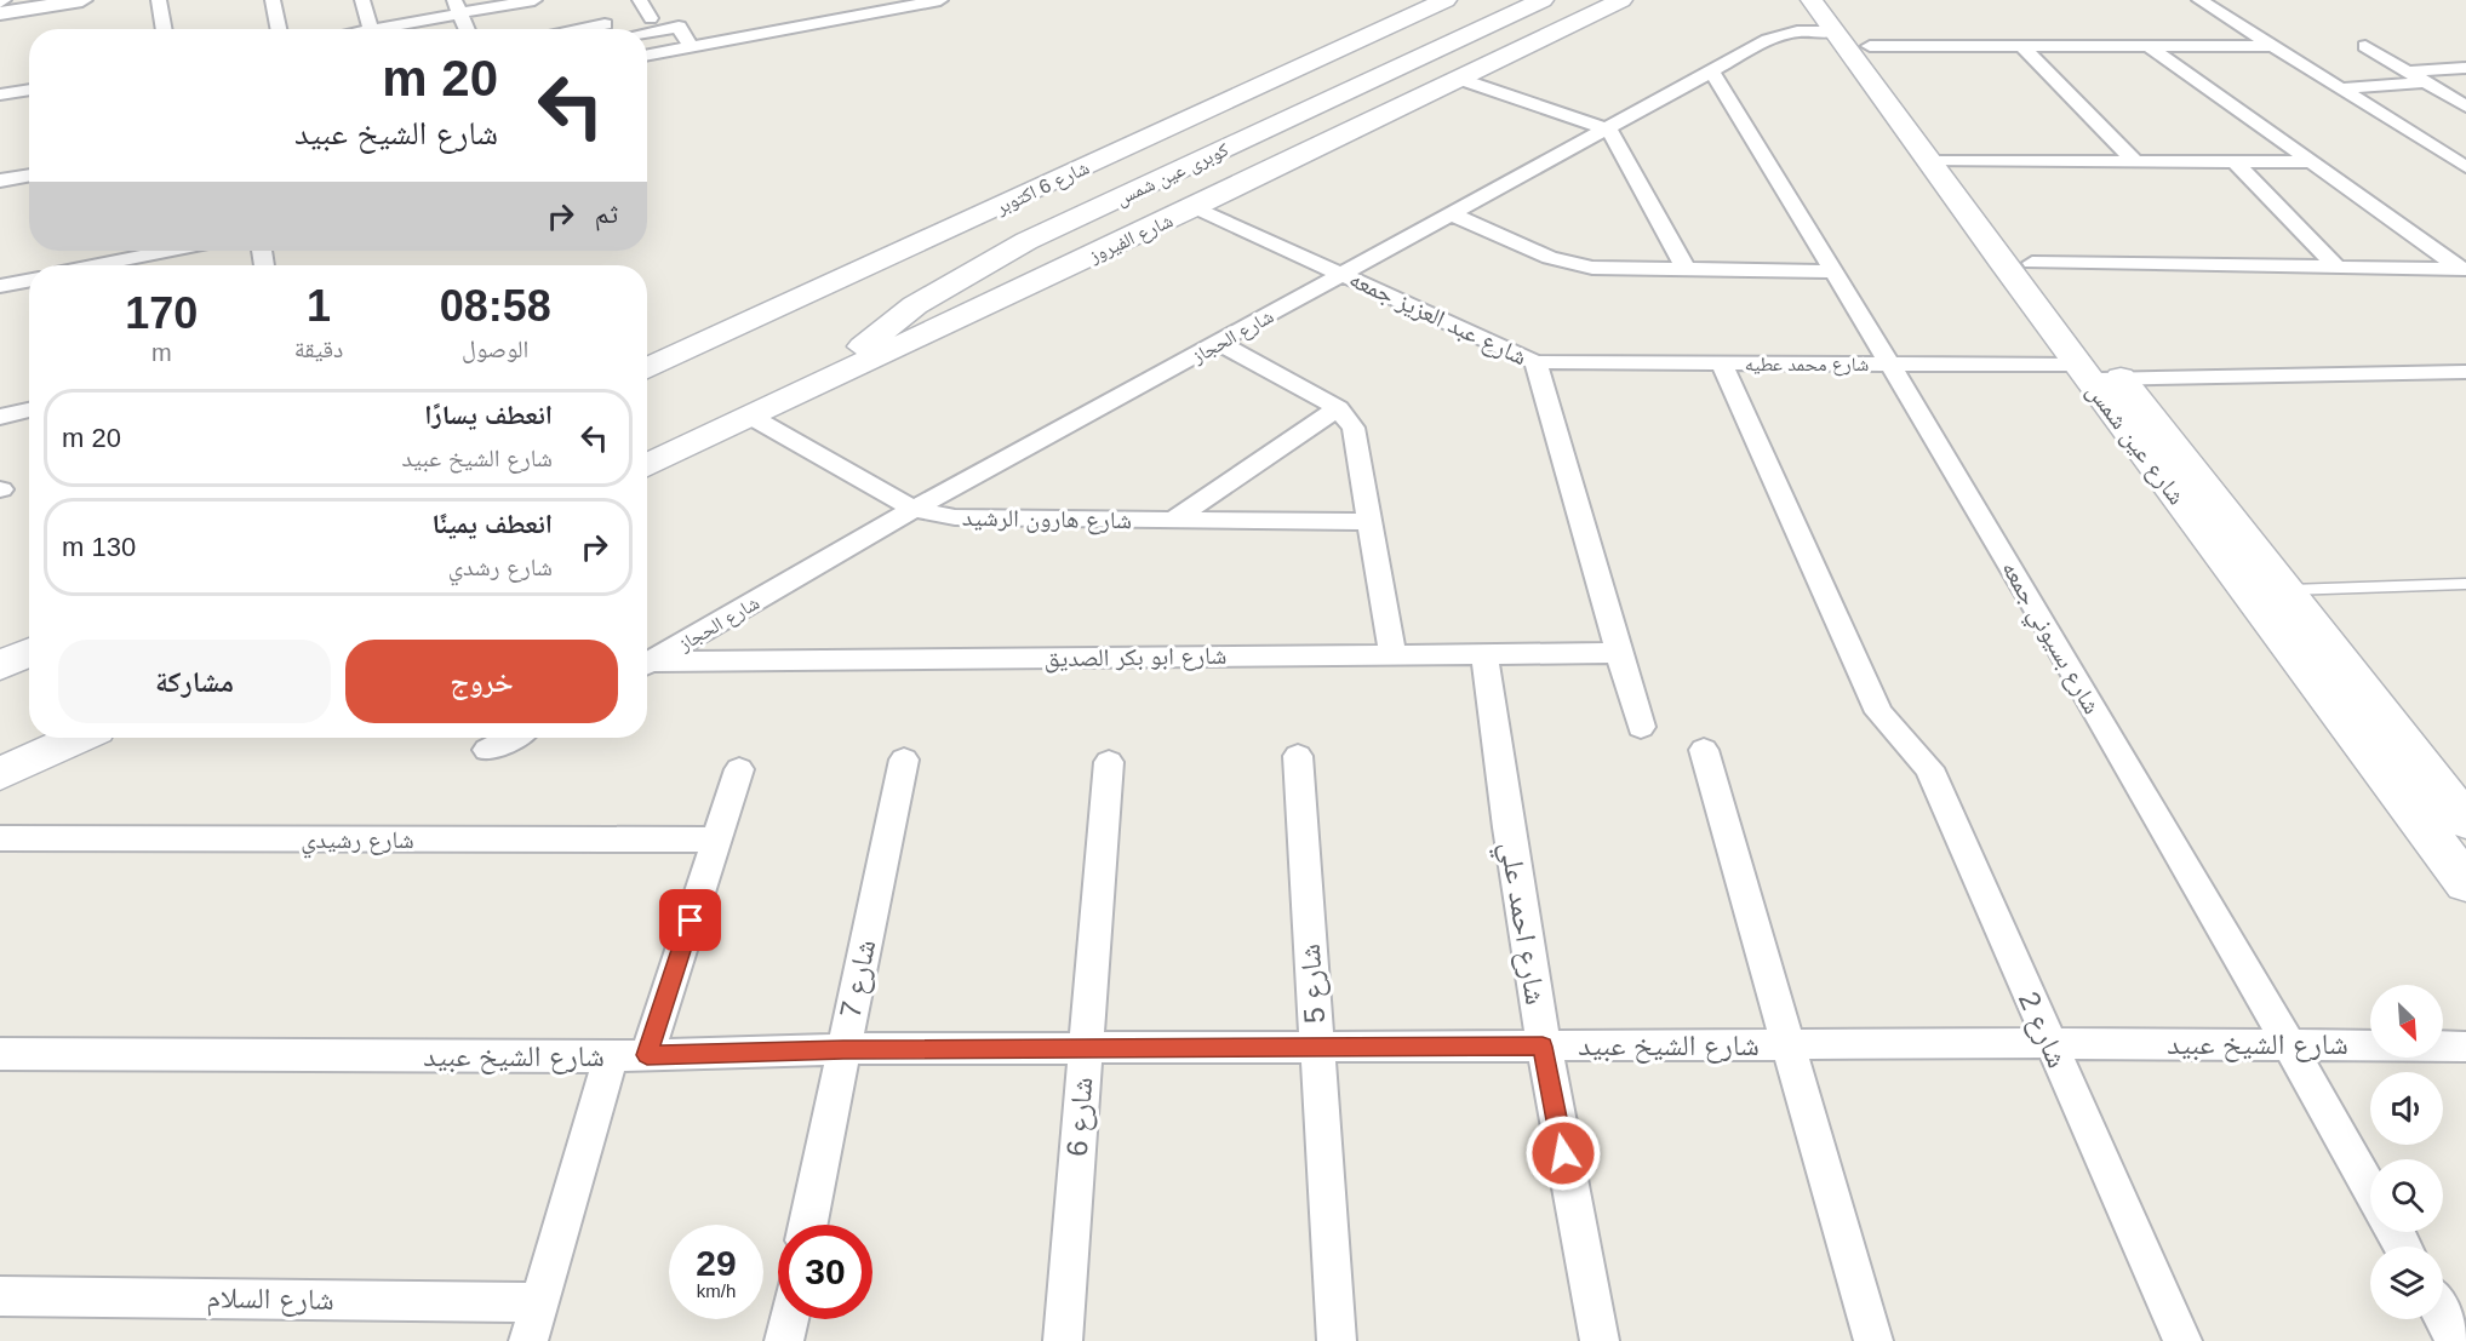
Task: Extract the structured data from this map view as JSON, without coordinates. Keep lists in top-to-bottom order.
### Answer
{
  "streets": {
    "main road": [
      "كوبرى عين شمس",
      "شارع 6 اكتوبر",
      "شارع الفيروز",
      "شارع عين شمس"
    ],
    "street": [
      "شارع عبد العزيز جمعه",
      "شارع الحجاز",
      "شارع محمد عطيه",
      "شارع هارون الرشيد",
      "شارع بسيوني جمعه",
      "شارع ابو بكر الصديق",
      "شارع رشيدي",
      "شارع احمد علي",
      "شارع 7",
      "شارع 5",
      "شارع 2",
      "شارع الشيخ عبيد",
      "شارع 6",
      "شارع السلام"
    ]
  },
  "crossings": [
    ["كوبرى عين شمس", "شارع 6 اكتوبر"],
    ["كوبرى عين شمس", "شارع الفيروز"],
    ["شارع الفيروز", "شارع عبد العزيز جمعه"],
    ["شارع الفيروز", "شارع هارون الرشيد"],
    ["شارع عبد العزيز جمعه", "شارع الحجاز"],
    ["شارع عبد العزيز جمعه", "شارع محمد عطيه"],
    ["شارع عبد العزيز جمعه", "شارع ابو بكر الصديق"],
    ["شارع الحجاز", "شارع عين شمس"],
    ["شارع الحجاز", "شارع هارون الرشيد"],
    ["شارع الحجاز", "شارع بسيوني جمعه"],
    ["شارع محمد عطيه", "شارع عين شمس"],
    ["شارع محمد عطيه", "شارع بسيوني جمعه"],
    ["شارع محمد عطيه", "شارع 2"],
    ["شارع بسيوني جمعه", "شارع الشيخ عبيد"],
    ["شارع ابو بكر الصديق", "شارع احمد علي"],
    ["شارع احمد علي", "شارع الشيخ عبيد"],
    ["شارع 7", "شارع الشيخ عبيد"],
    ["شارع 5", "شارع الشيخ عبيد"],
    ["شارع 2", "شارع الشيخ عبيد"],
    ["شارع الشيخ عبيد", "شارع 6"]
  ],
  "north": "bottom right",
  "page": {
    "turn": ["20 m", "شارع الشيخ عبيد"],
    "then": "ثم",
    "eta": [
      "08:58",
      "الوصول",
      "1",
      "دقيقة",
      "170",
      "m"
    ],
    "list": [
      {
        "name": "انعطف يسارًا",
        "note": "شارع الشيخ عبيد",
        "value": "20 m"
      },
      {
        "name": "انعطف يمينًا",
        "note": "شارع رشدي",
        "value": "130 m"
      }
    ],
    "buttons": ["خروج", "مشاركة"],
    "speed": "29 km/h",
    "limit": "30"
  }
}
